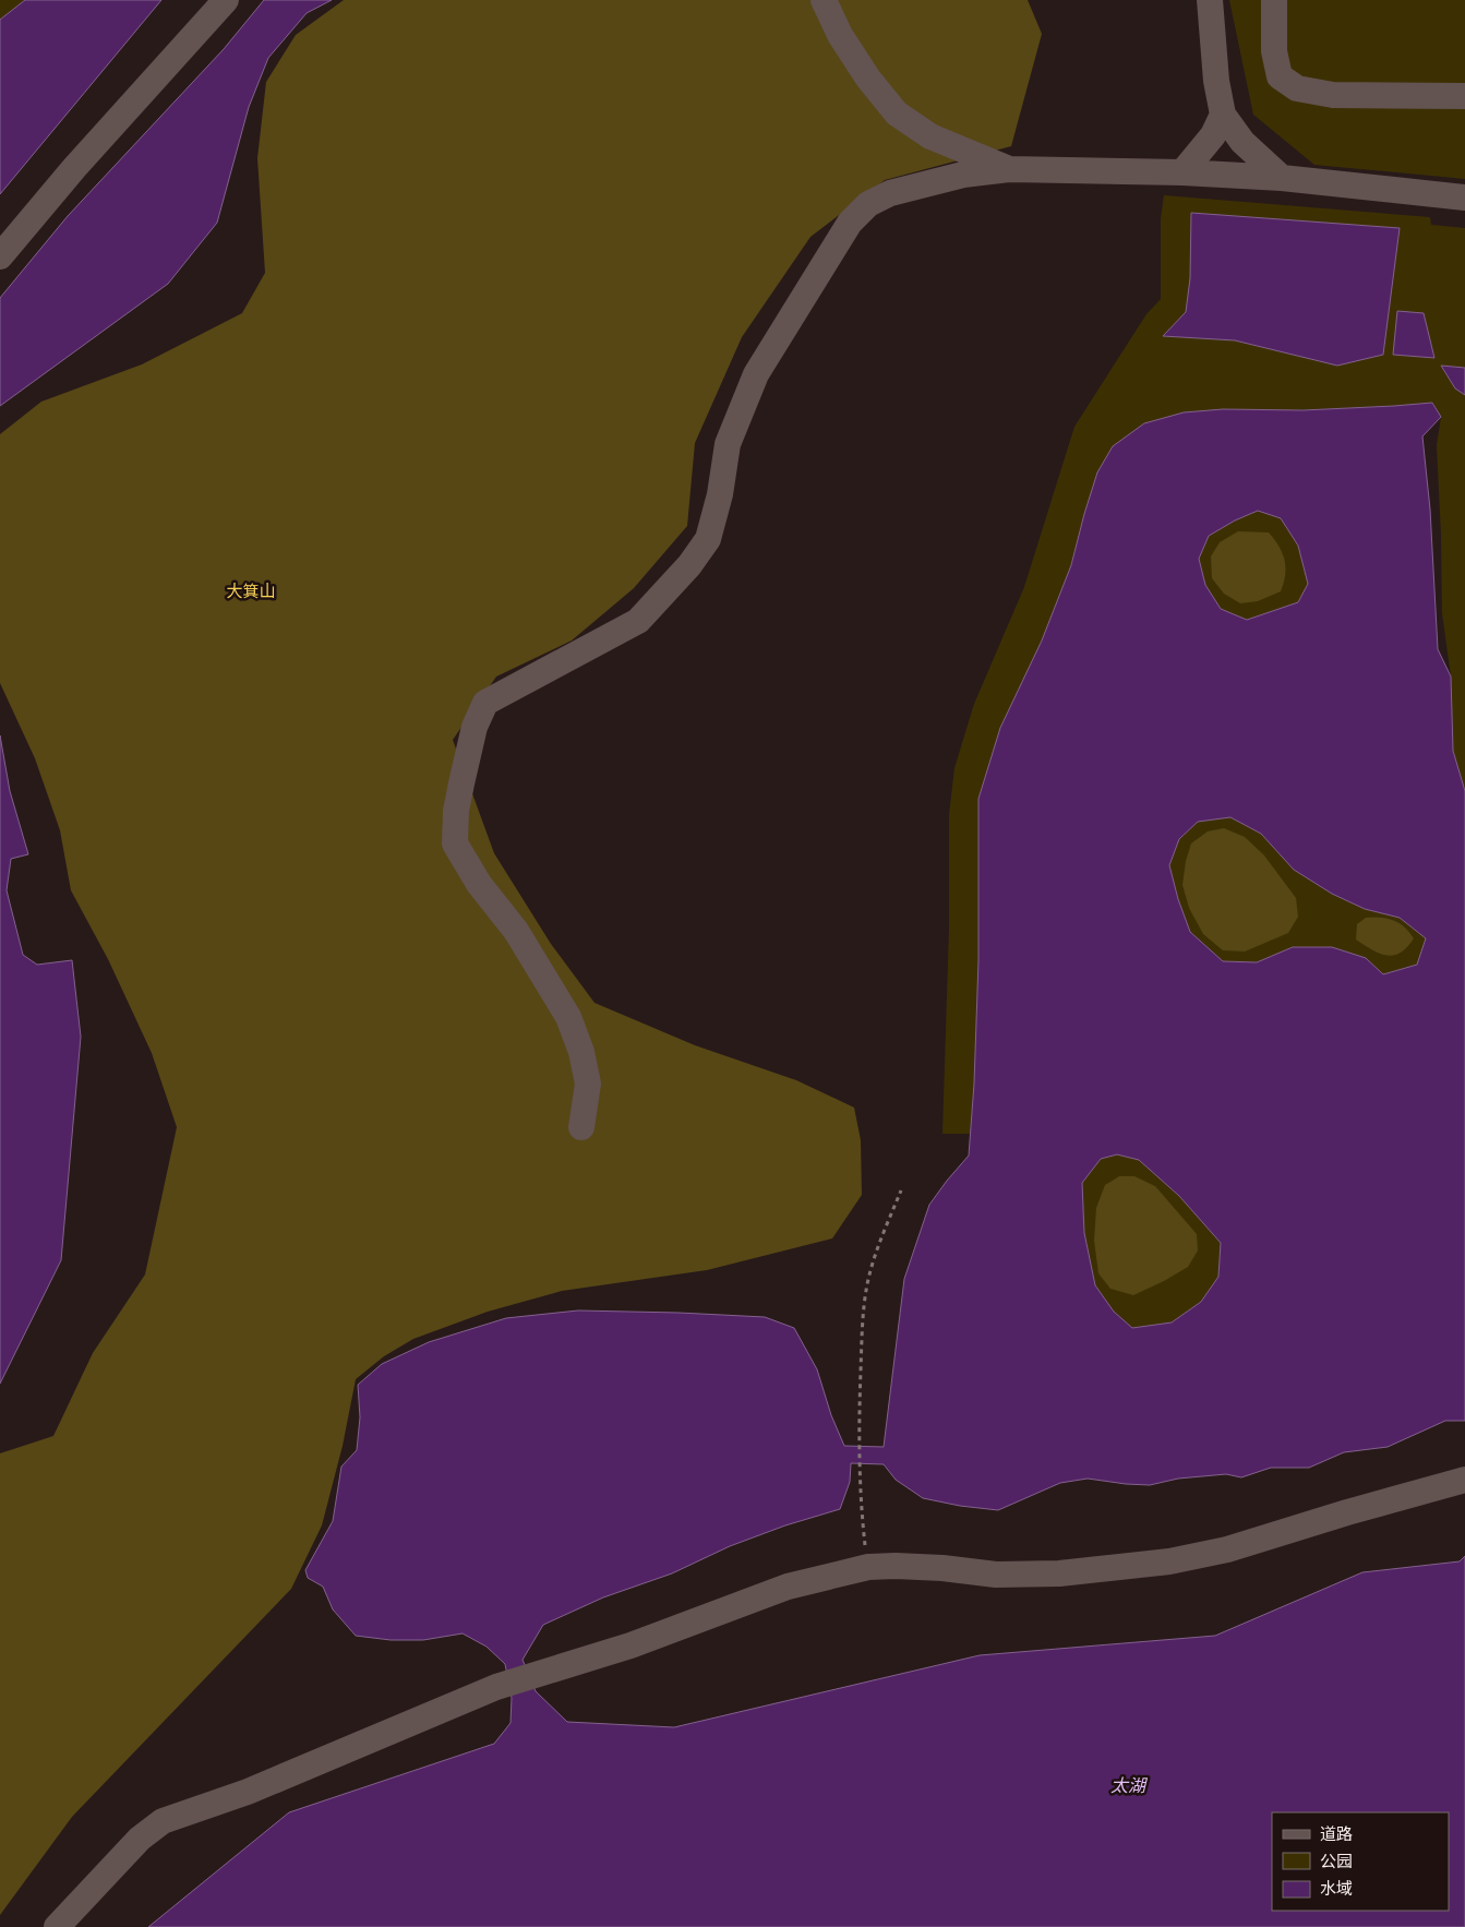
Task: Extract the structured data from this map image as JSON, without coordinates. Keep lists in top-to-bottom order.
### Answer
{
  "water": ["太湖"],
  "parks": ["大箕山"],
  "legend": ["道路", "公园", "水域"]
}
